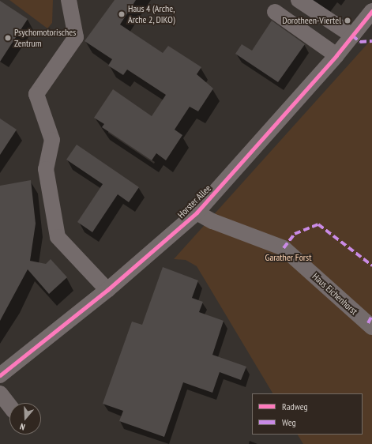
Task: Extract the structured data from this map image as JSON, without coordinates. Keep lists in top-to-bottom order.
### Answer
{
  "streets": {
    "street": ["Horster Allee", "Haus Eichenhorst"]
  },
  "crossings": [
    ["Horster Allee", "Haus Eichenhorst"]
  ],
  "parks": ["Garather Forst"],
  "places": ["Haus 4 (Arche, Arche 2, DIKO)", "Dorotheen-Viertel", "Psychomotorisches Zentrum"],
  "legend": ["Radweg", "Weg"],
  "north": "bottom"
}
